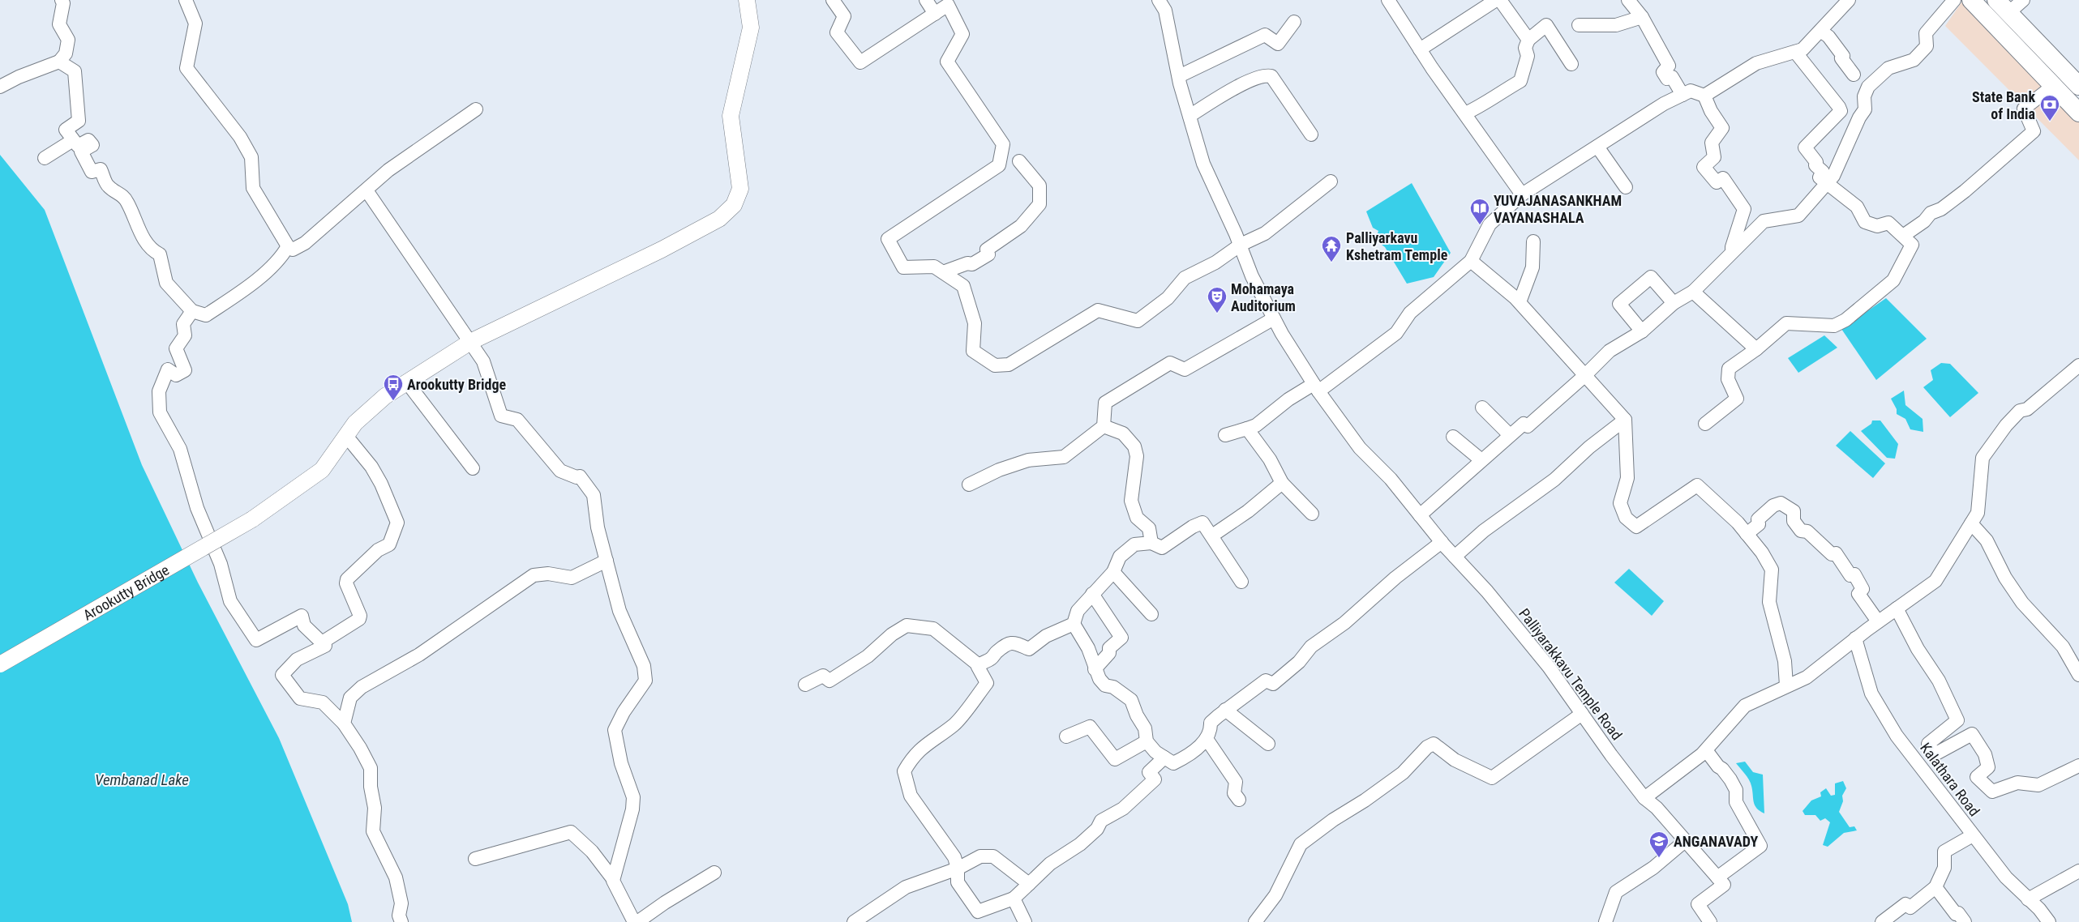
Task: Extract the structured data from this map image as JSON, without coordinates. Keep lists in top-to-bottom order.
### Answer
{
  "streets": {
    "main road": ["Arookutty Bridge"],
    "street": ["Palliyarakkavu Temple Road", "Kalathara Road"]
  },
  "water": ["Vembanad Lake"],
  "places": {
    "bank": ["State Bank of India"],
    "library": ["YUVAJANASANKHAM VAYANASHALA"],
    "temple": ["Palliyarkavu Kshetram Temple"],
    "theatre": ["Mohamaya Auditorium"],
    "bus stop": ["Arookutty Bridge"],
    "school or university": ["ANGANAVADY"]
  }
}
